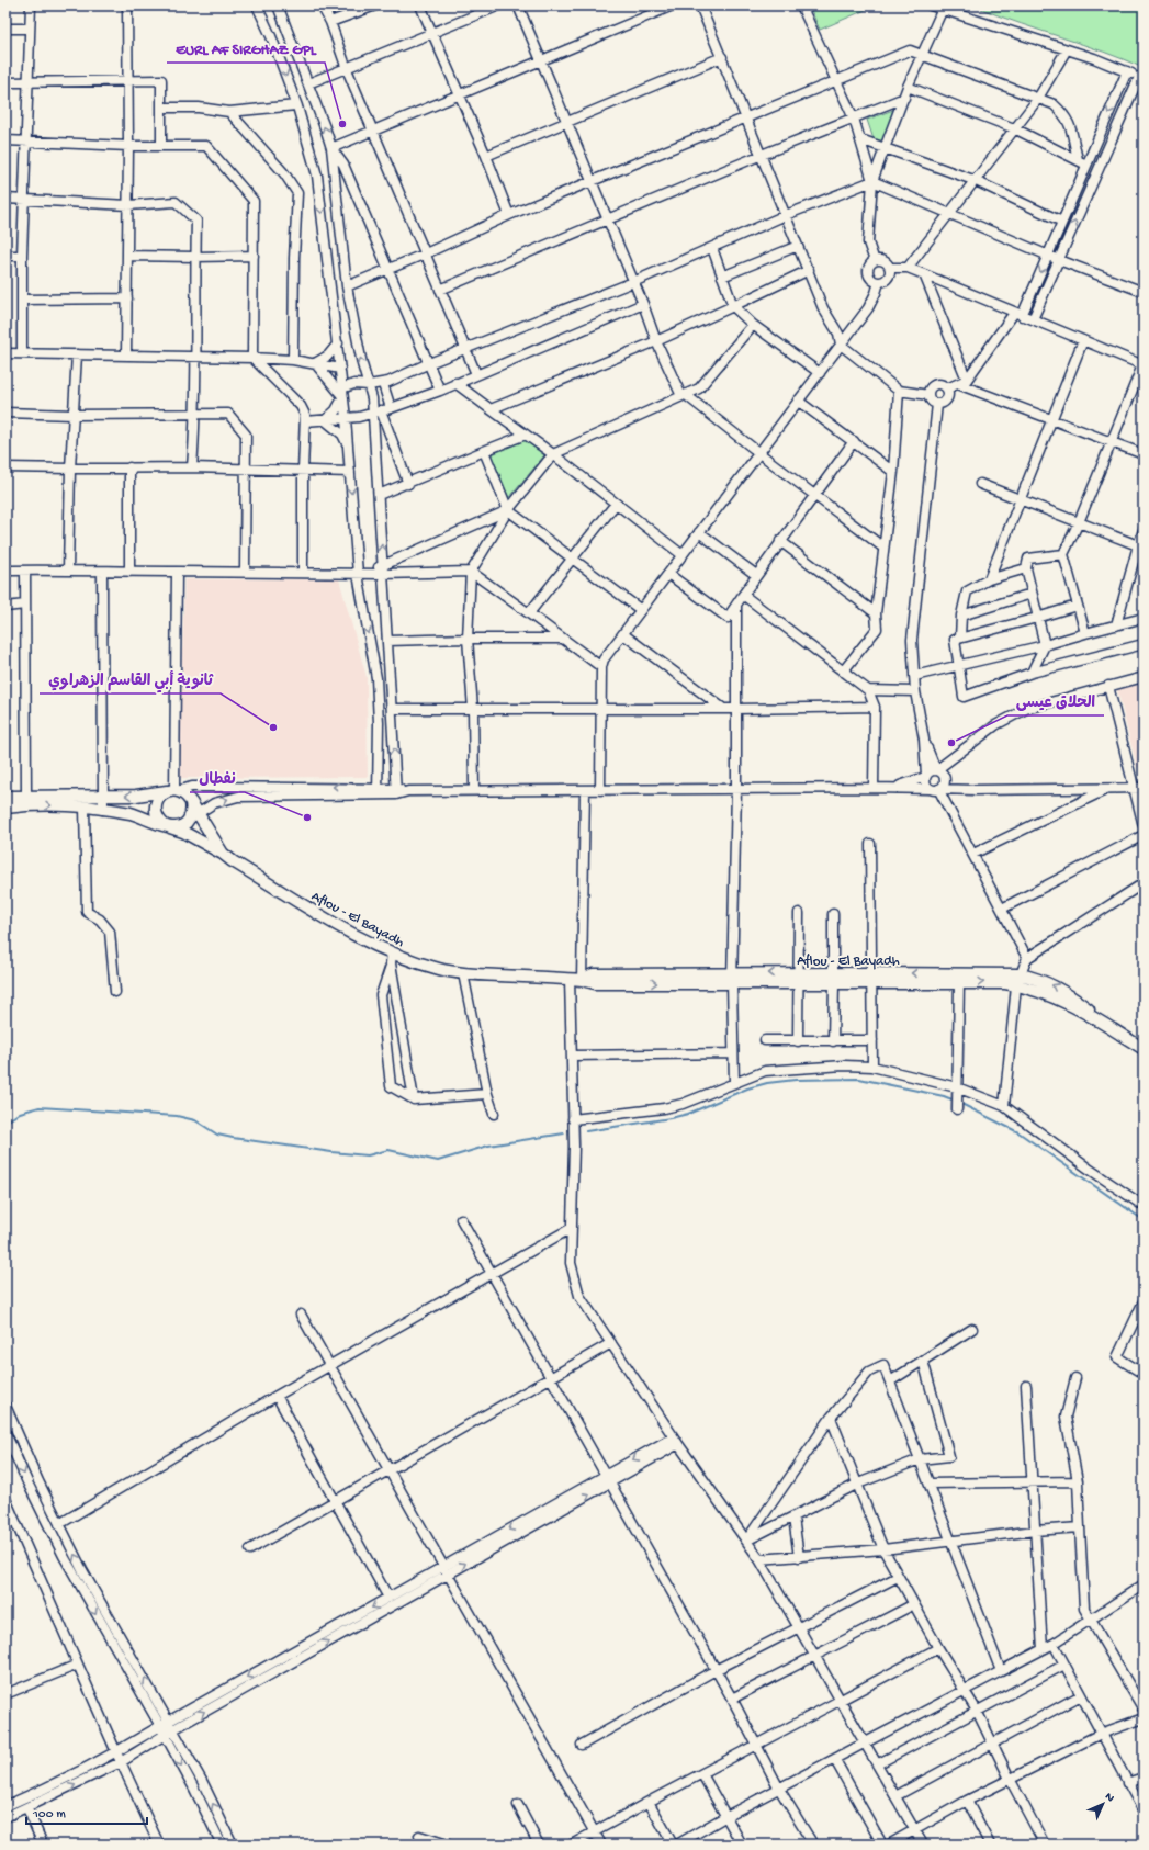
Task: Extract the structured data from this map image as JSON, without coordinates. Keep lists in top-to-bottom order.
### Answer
{
  "streets": {
    "main road": ["Aflou - El Bayadh"]
  },
  "places": [
    "EURL AF SIRGHAZ GPL",
    "ثانوية أبي القاسم الزهراوي",
    "الحلاق عيسى",
    "نفطال"
  ],
  "scale_bar": "100 m",
  "north": "top right"
}
